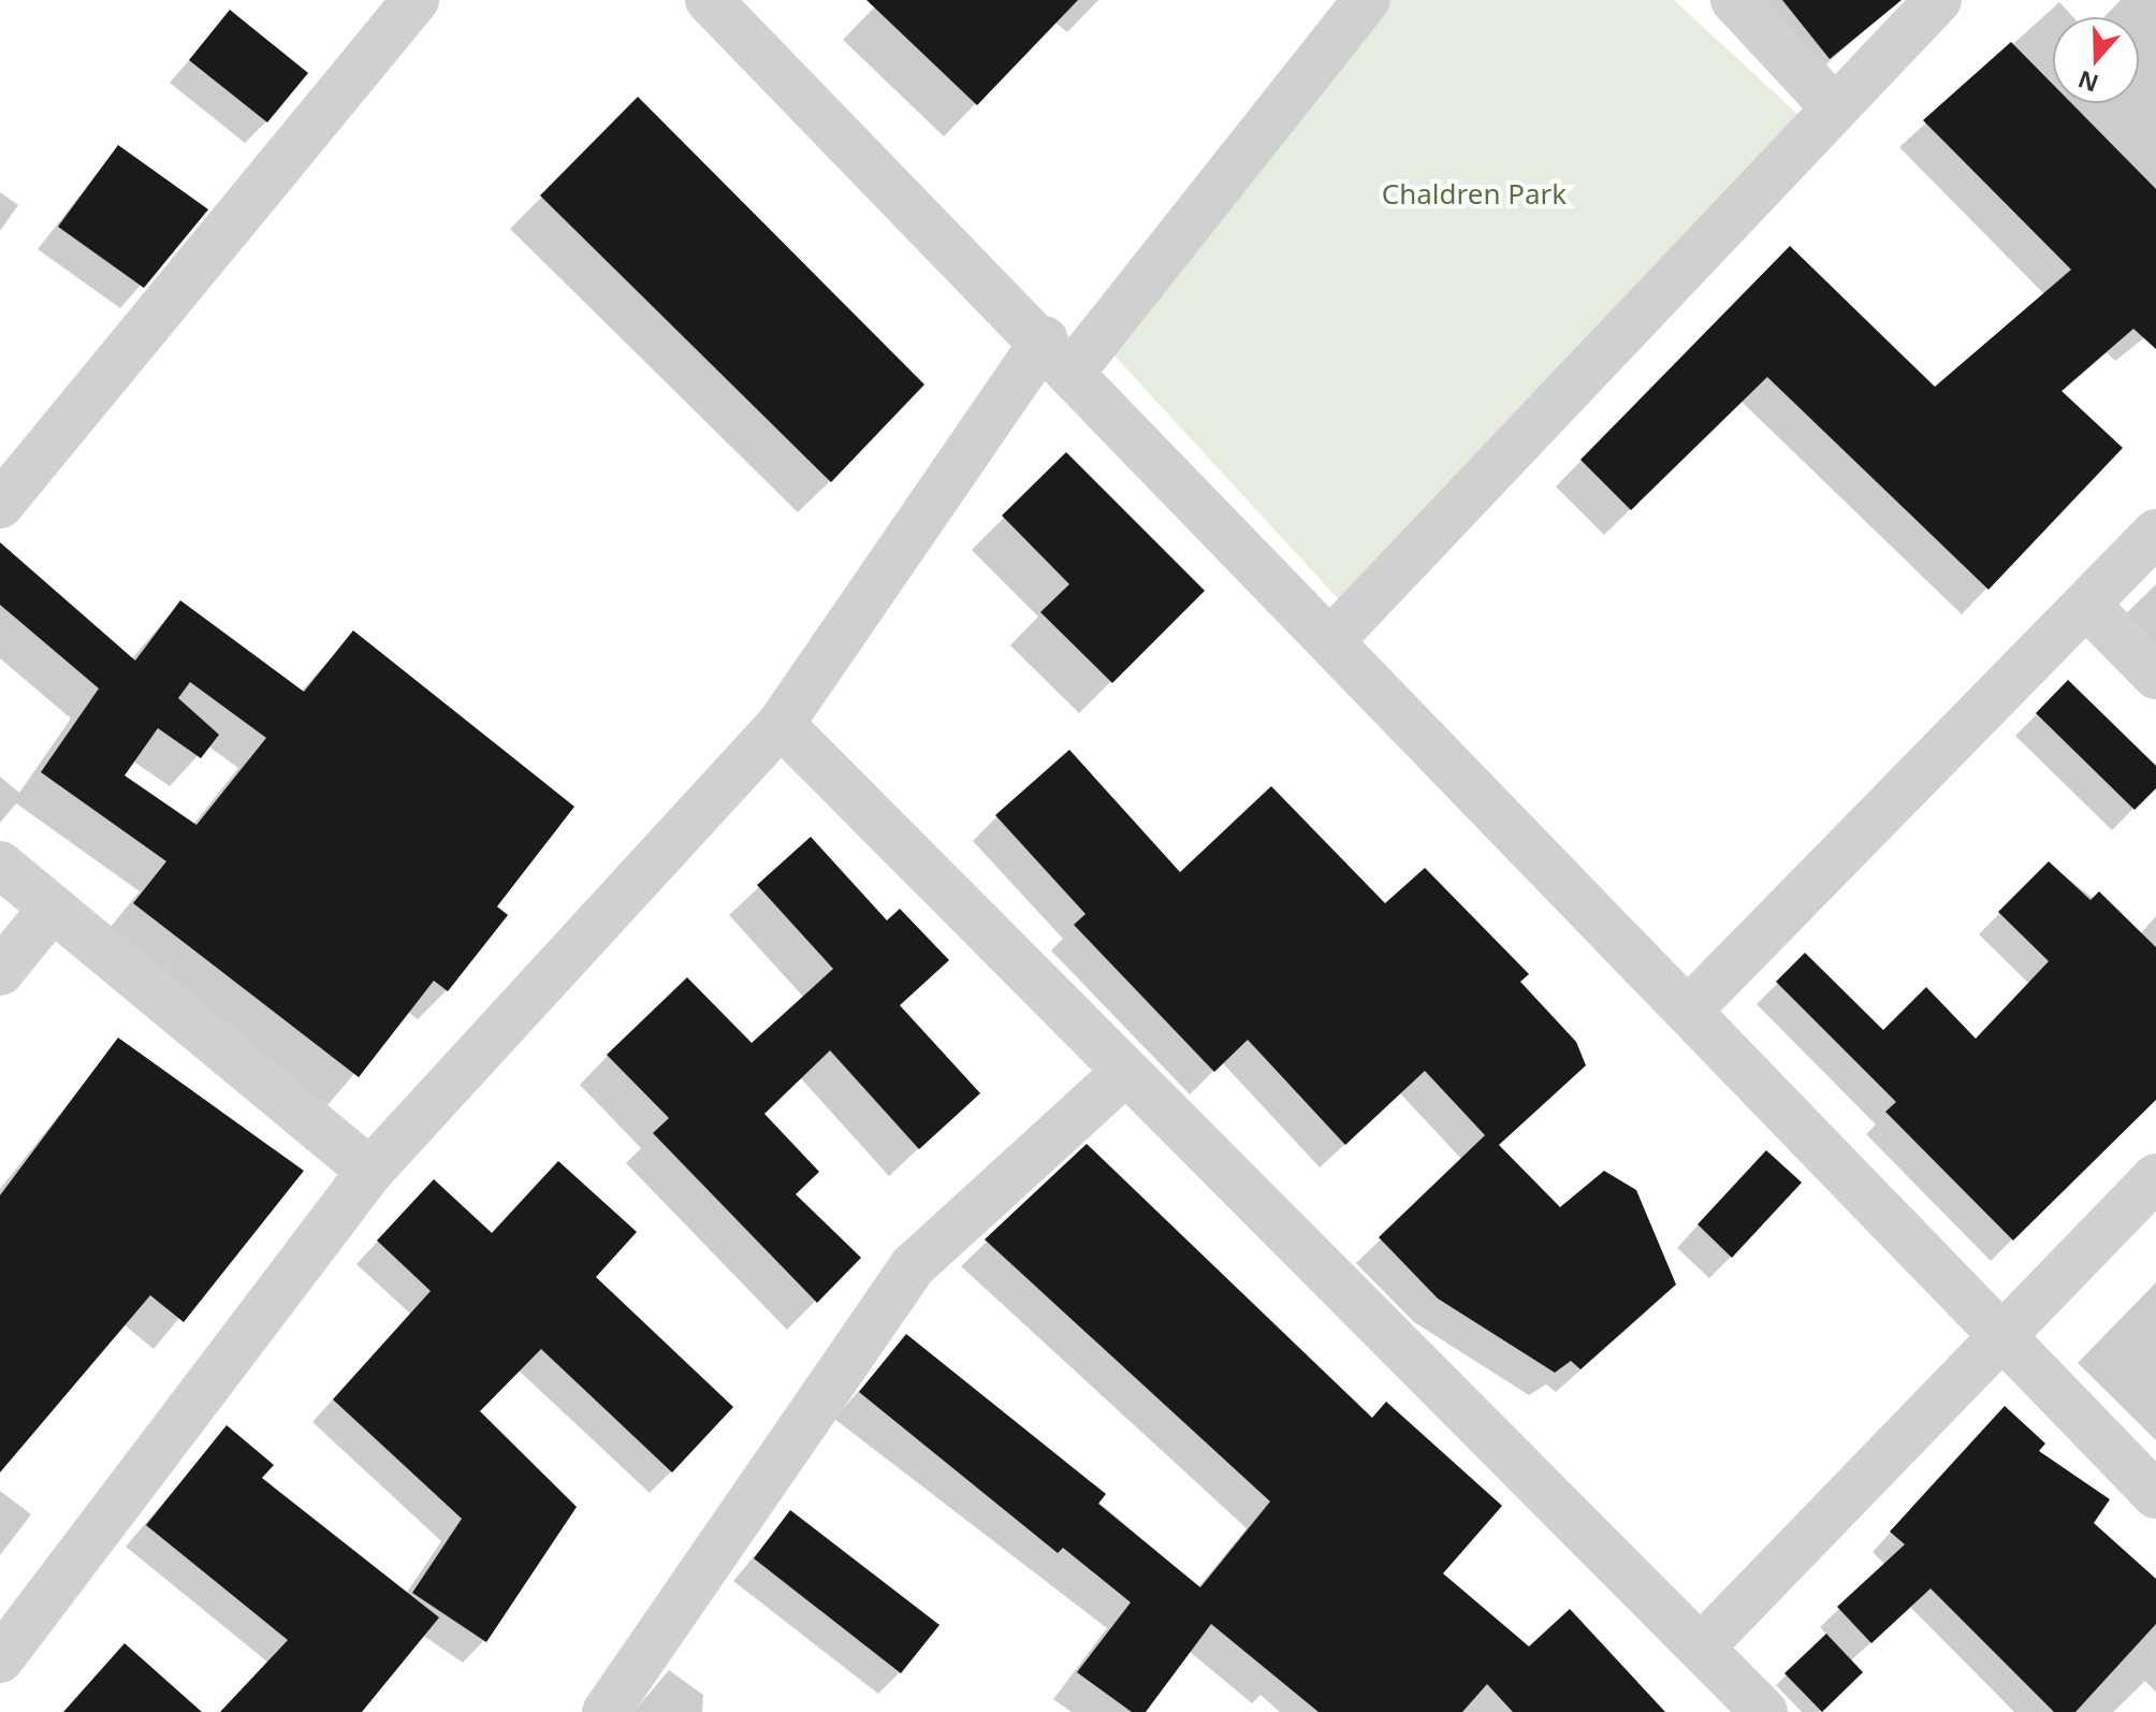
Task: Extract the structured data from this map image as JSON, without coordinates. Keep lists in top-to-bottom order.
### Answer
{
  "parks": ["Chaldren Park"],
  "north": "bottom"
}
